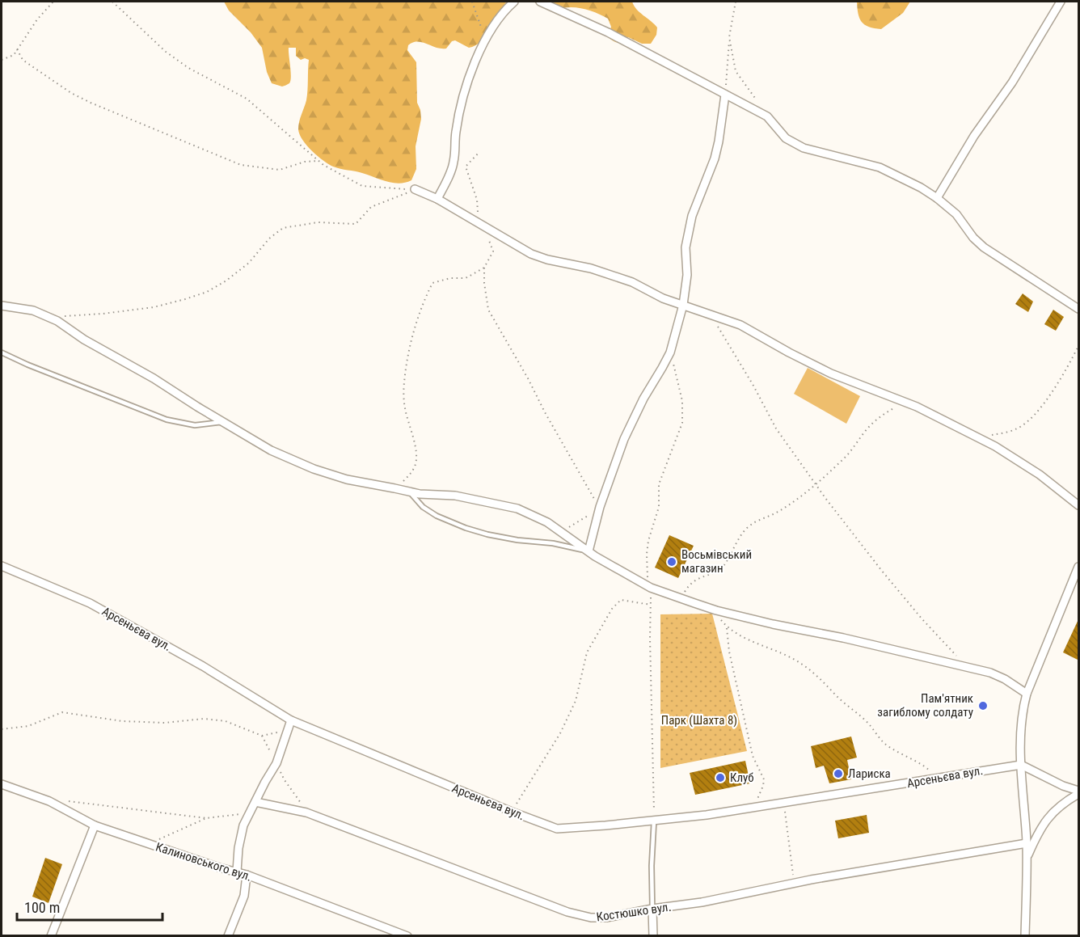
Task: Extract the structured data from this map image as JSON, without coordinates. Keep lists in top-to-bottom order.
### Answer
{
  "streets": {
    "street": ["Арсеньєва вул.", "Калиновського вул.", "Костюшко вул."]
  },
  "parks": ["Парк (Шахта 8)"],
  "places": [
    "Восьмівський магазин",
    "Пам'ятник загиблому солдату",
    "Лариска",
    "Клуб"
  ],
  "scale_bar": "100 m"
}
